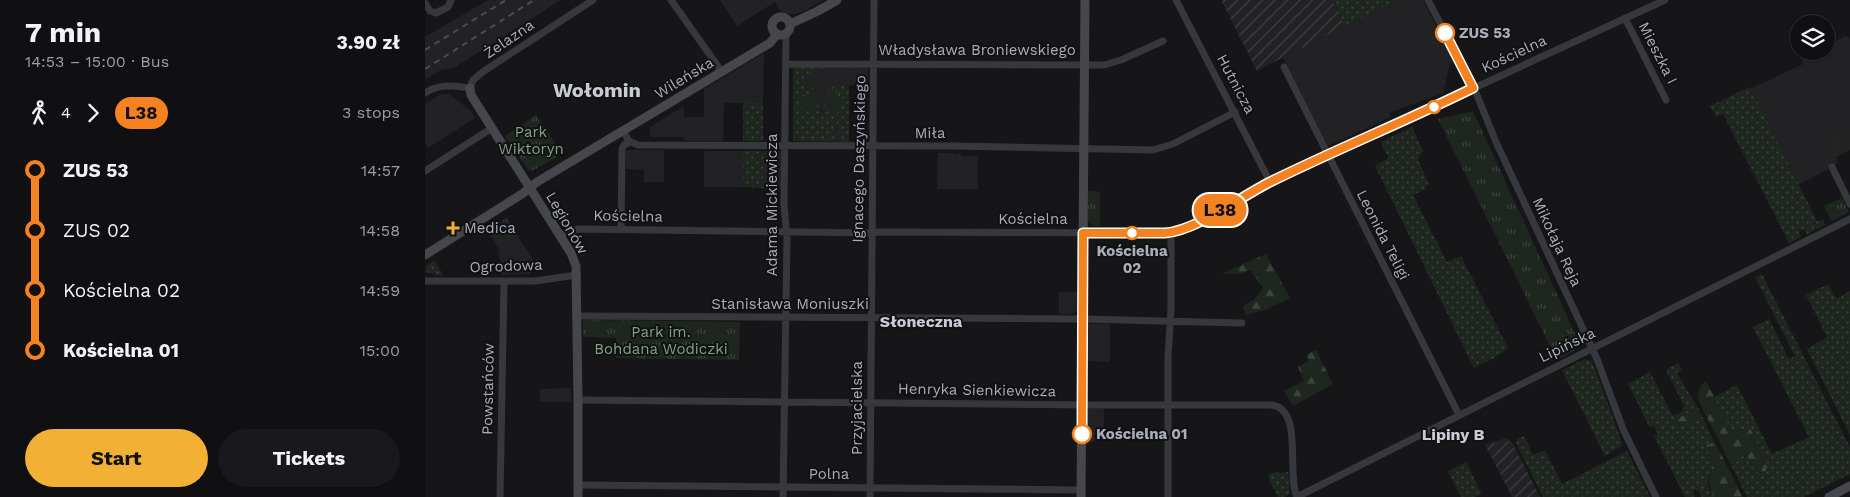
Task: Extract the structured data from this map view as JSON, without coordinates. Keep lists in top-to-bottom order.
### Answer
{
  "streets": {
    "street": [
      "Żelazna",
      "Władysława Broniewskiego",
      "Mieszka I",
      "Kościelna",
      "Wileńska",
      "Hutnicza",
      "Miła",
      "Ignacego Daszyńskiego",
      "Adama Mickiewicza",
      "Legionów",
      "Leonida Teligi",
      "Mikołaja Reja",
      "Ogrodowa",
      "Stanisława Moniuszki",
      "Lipińska",
      "Powstańców",
      "Henryka Sienkiewicza",
      "Przyjacielska",
      "Polna"
    ]
  },
  "crossings": [
    ["Żelazna", "Legionów"],
    ["Władysława Broniewskiego", "Ignacego Daszyńskiego"],
    ["Władysława Broniewskiego", "Adama Mickiewicza"],
    ["Mieszka I", "Kościelna"],
    ["Kościelna", "Hutnicza"],
    ["Kościelna", "Ignacego Daszyńskiego"],
    ["Kościelna", "Adama Mickiewicza"],
    ["Kościelna", "Legionów"],
    ["Kościelna", "Leonida Teligi"],
    ["Kościelna", "Mikołaja Reja"],
    ["Wileńska", "Adama Mickiewicza"],
    ["Wileńska", "Legionów"],
    ["Hutnicza", "Miła"],
    ["Miła", "Ignacego Daszyńskiego"],
    ["Miła", "Adama Mickiewicza"],
    ["Ignacego Daszyńskiego", "Stanisława Moniuszki"],
    ["Ignacego Daszyńskiego", "Przyjacielska"],
    ["Adama Mickiewicza", "Stanisława Moniuszki"],
    ["Adama Mickiewicza", "Henryka Sienkiewicza"],
    ["Adama Mickiewicza", "Polna"],
    ["Legionów", "Ogrodowa"],
    ["Legionów", "Stanisława Moniuszki"],
    ["Legionów", "Henryka Sienkiewicza"],
    ["Legionów", "Polna"],
    ["Leonida Teligi", "Lipińska"],
    ["Mikołaja Reja", "Lipińska"],
    ["Ogrodowa", "Powstańców"],
    ["Stanisława Moniuszki", "Przyjacielska"],
    ["Lipińska", "Henryka Sienkiewicza"],
    ["Henryka Sienkiewicza", "Przyjacielska"],
    ["Przyjacielska", "Polna"]
  ],
  "districts": ["Wołomin", "Słoneczna", "Lipiny B"],
  "parks": ["Park Wiktoryn", "Park im. Bohdana Wodiczki"],
  "places": {
    "other": ["ZUS 53", "Kościelna 02", "Kościelna 01"],
    "health": ["Medica"]
  },
  "lines": ["bus line L38"],
  "page": {
    "heading": ["7 min", "14:53 – 15:00 · Bus", "3.90 zł"],
    "on_map": "L38",
    "legs": ["4", "L38", "3 stops"],
    "list": [
      {
        "name": "ZUS 53",
        "value": "14:57"
      },
      {
        "name": "ZUS 02",
        "value": "14:58"
      },
      {
        "name": "Kościelna 02",
        "value": "14:59"
      },
      {
        "name": "Kościelna 01",
        "value": "15:00"
      }
    ],
    "buttons": ["Start", "Tickets"]
  }
}
